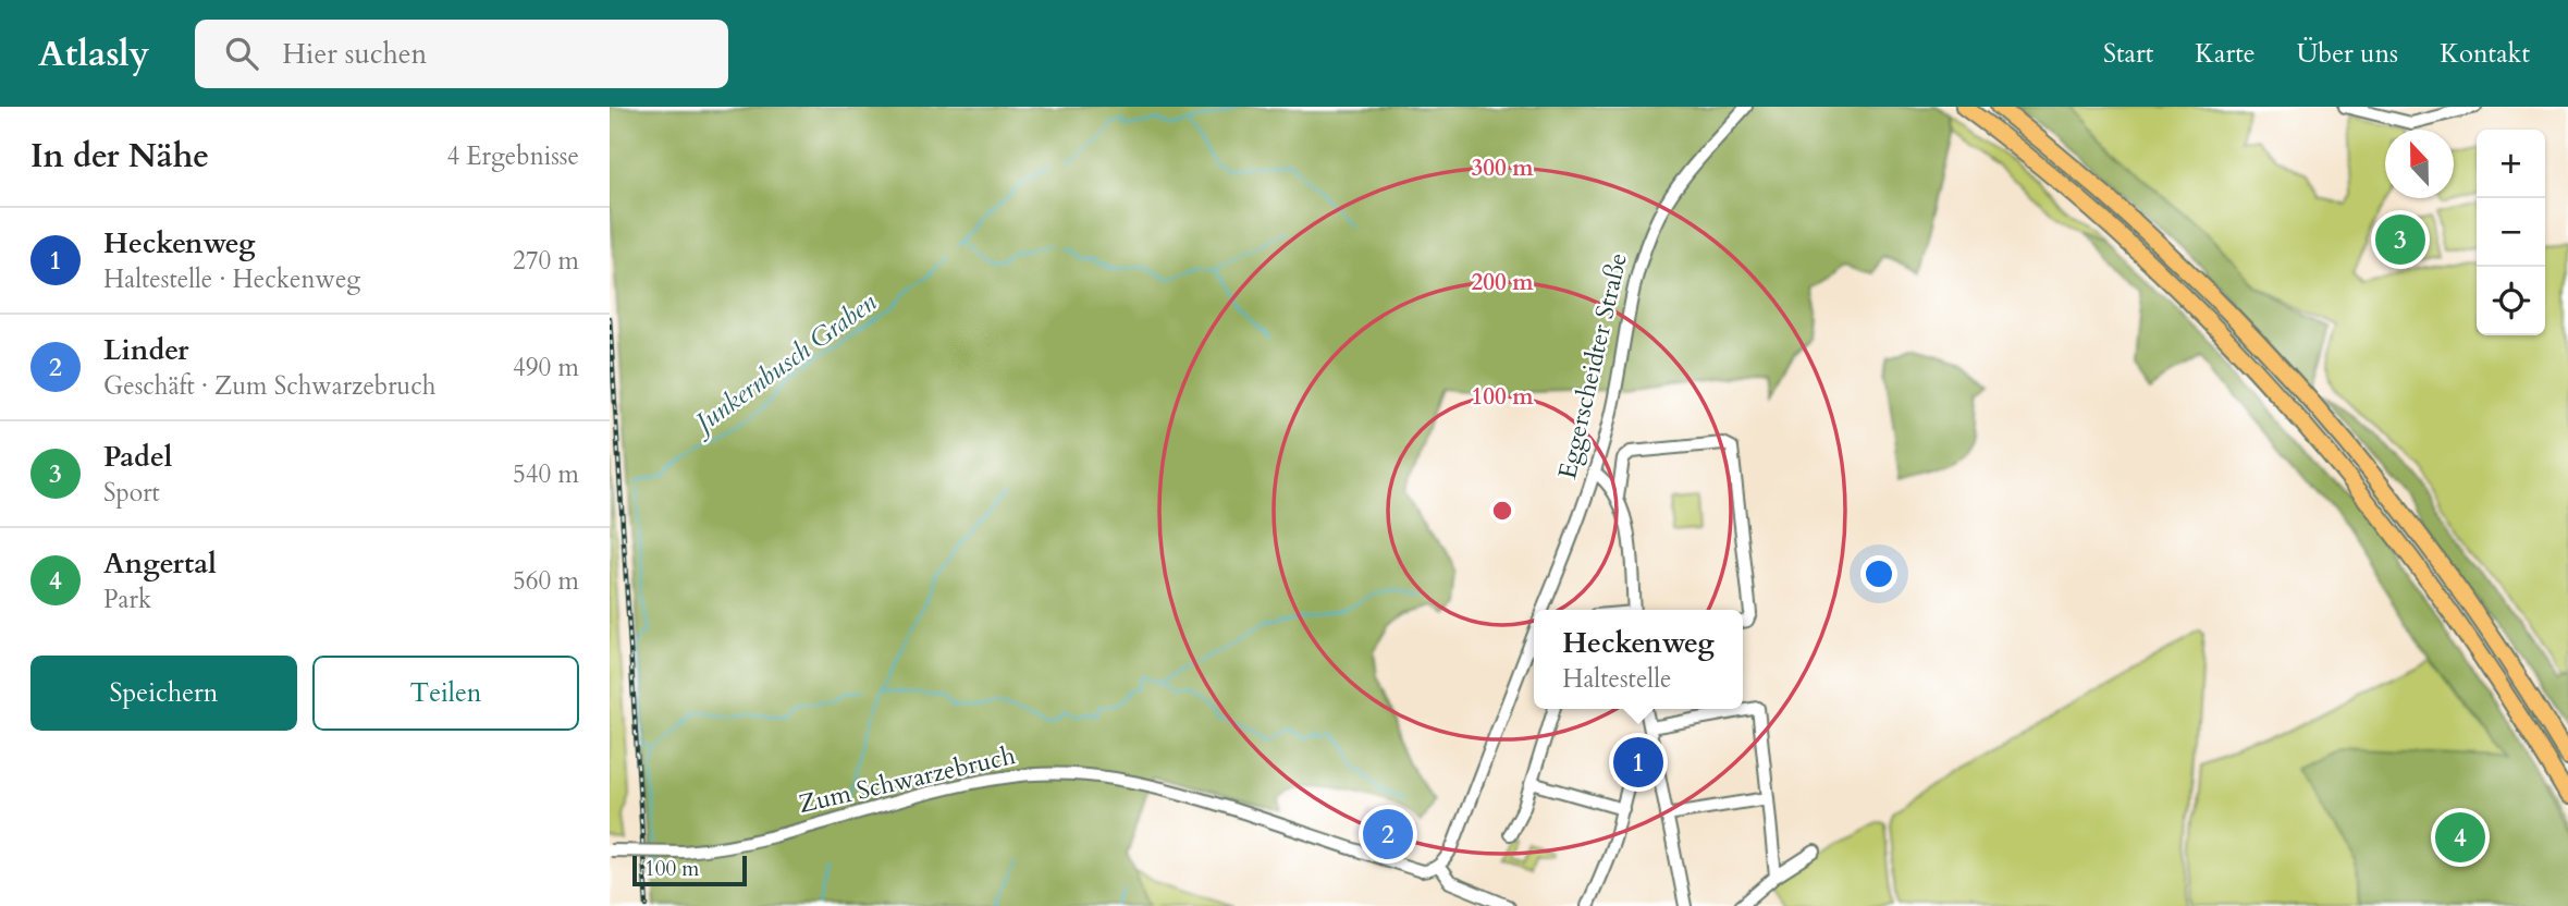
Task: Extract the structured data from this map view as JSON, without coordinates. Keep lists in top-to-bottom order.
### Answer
{
  "streets": {
    "street": ["Eggerscheidter Straße", "Zum Schwarzebruch"]
  },
  "crossings": [
    ["Eggerscheidter Straße", "Zum Schwarzebruch"]
  ],
  "water": ["Junkernbusch Graben"],
  "scale_bar": "100 m",
  "north": "top",
  "page": {
    "header": "Atlasly",
    "search": "Hier suchen",
    "nav": [
      "Start",
      "Karte",
      "Über uns",
      "Kontakt"
    ],
    "heading": ["In der Nähe", "4 Ergebnisse"],
    "map_buttons": ["+", "−"],
    "list": [
      {
        "mark": "1",
        "name": "Heckenweg",
        "note": "Haltestelle · Heckenweg",
        "value": "270 m"
      },
      {
        "mark": "2",
        "name": "Linder",
        "note": "Geschäft · Zum Schwarzebruch",
        "value": "490 m"
      },
      {
        "mark": "3",
        "name": "Padel",
        "note": "Sport",
        "value": "540 m"
      },
      {
        "mark": "4",
        "name": "Angertal",
        "note": "Park",
        "value": "560 m"
      }
    ],
    "pins": [
      "3",
      "1",
      "2",
      "4"
    ],
    "popup": ["Heckenweg", "Haltestelle"],
    "buttons": ["Speichern", "Teilen"],
    "scale": "100 m"
  },
  "rings": ["300 m", "200 m", "100 m"]
}
